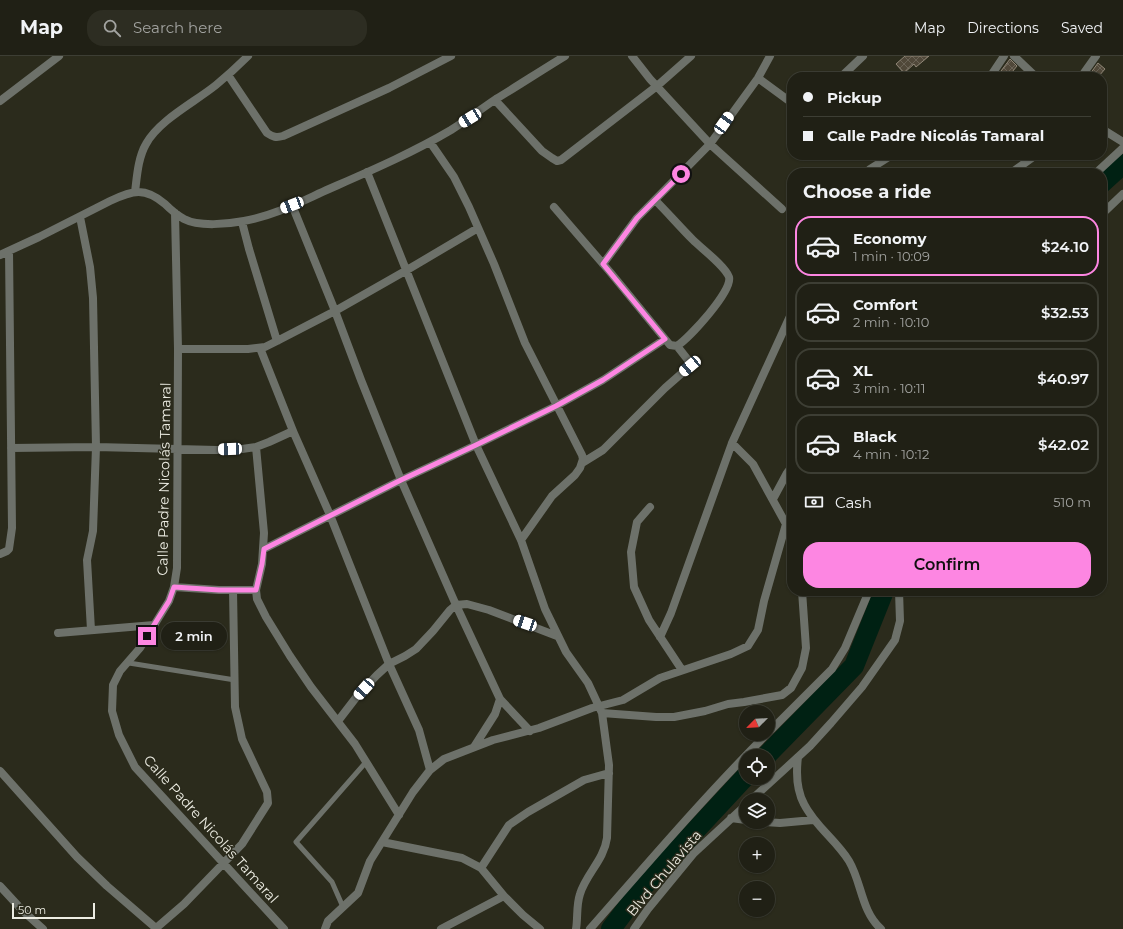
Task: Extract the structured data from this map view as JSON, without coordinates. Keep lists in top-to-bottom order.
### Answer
{
  "streets": {
    "street": ["Calle Padre Nicolás Tamaral", "Blvd Chulavista"]
  },
  "scale_bar": "50 m",
  "north": "bottom left",
  "page": {
    "header": "Map",
    "search": "Search here",
    "nav": ["Map", "Directions", "Saved"],
    "banner": ["Pickup", "Calle Padre Nicolás Tamaral"],
    "heading": "Choose a ride",
    "list": [
      {
        "name": "Economy",
        "note": "1 min · 10:09",
        "value": "$24.10"
      },
      {
        "name": "Comfort",
        "note": "2 min · 10:10",
        "value": "$32.53"
      },
      {
        "name": "XL",
        "note": "3 min · 10:11",
        "value": "$40.97"
      },
      {
        "name": "Black",
        "note": "4 min · 10:12",
        "value": "$42.02"
      }
    ],
    "pay": ["Cash", "510 m"],
    "buttons": "Confirm",
    "bubble": "2 min",
    "map_buttons": ["+", "−"],
    "scale": "50 m"
  }
}
